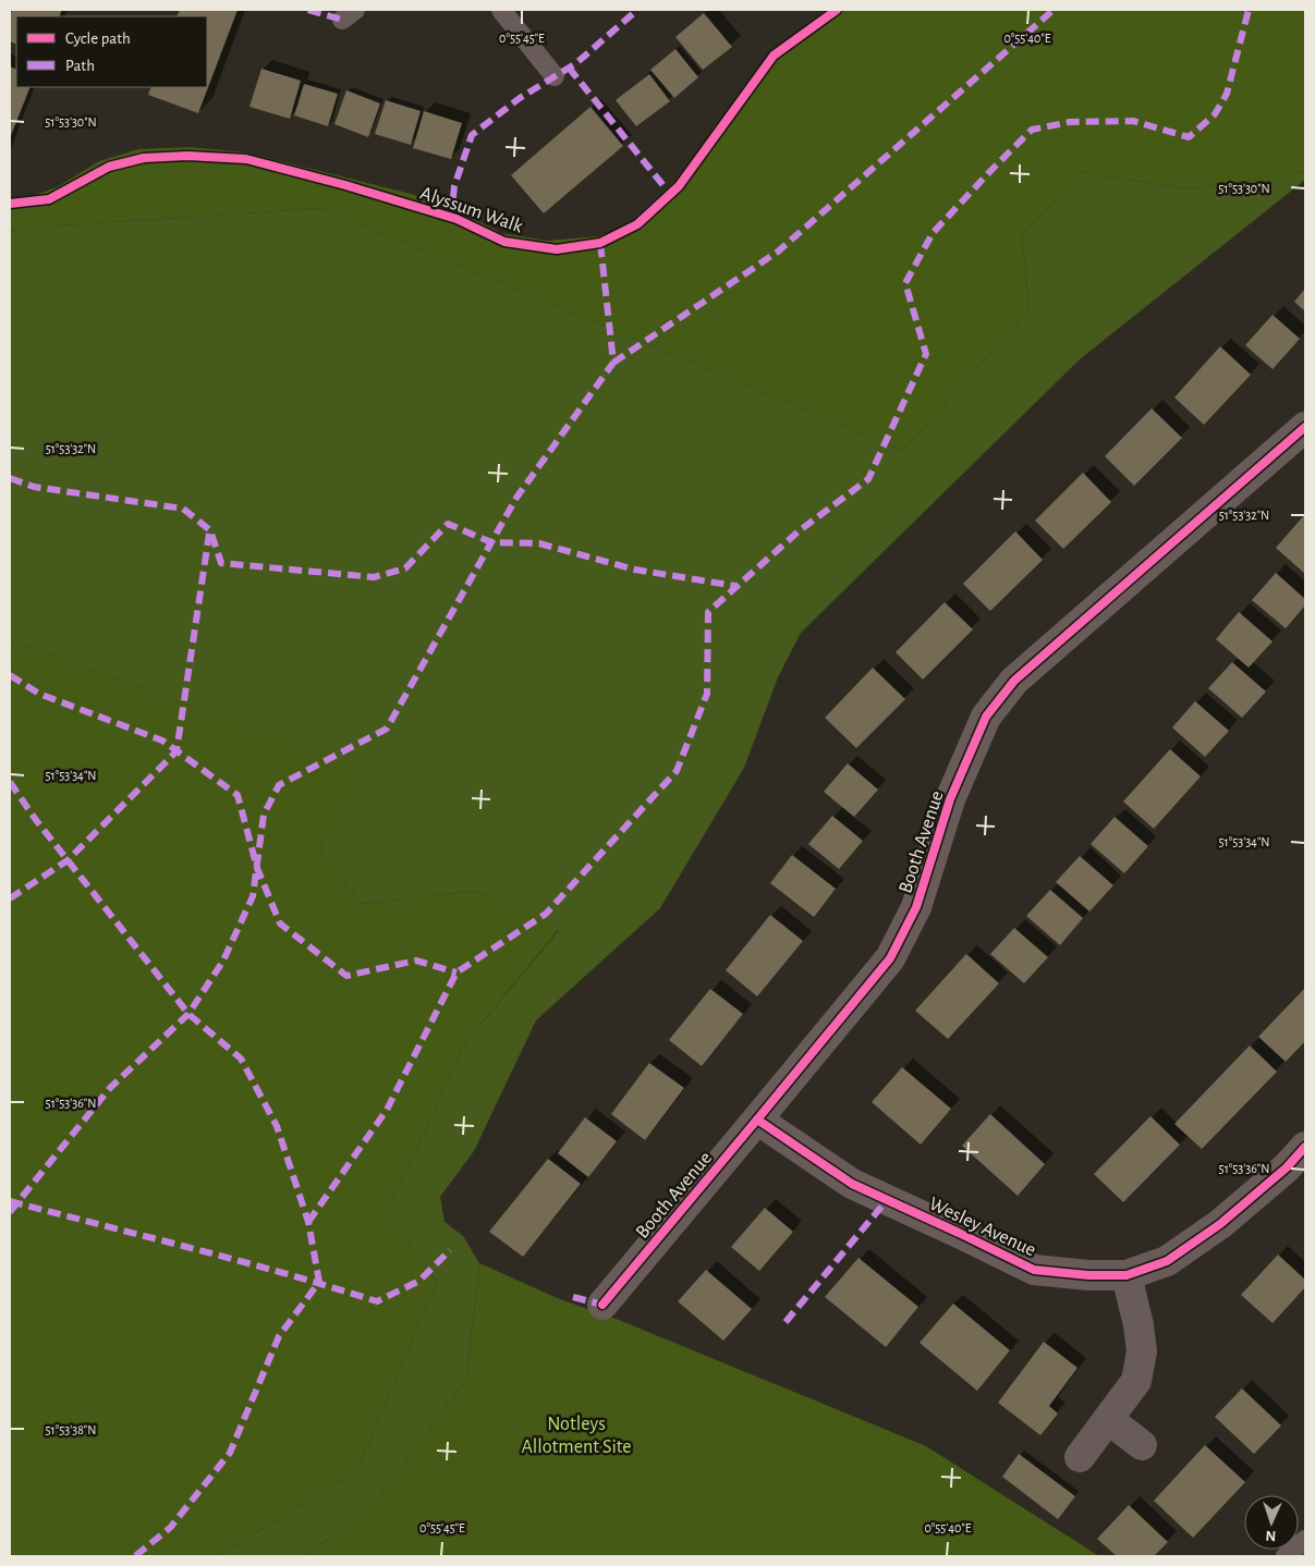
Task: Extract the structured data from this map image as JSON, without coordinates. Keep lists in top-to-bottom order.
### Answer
{
  "streets": {
    "street": ["Booth Avenue", "Wesley Avenue"],
    "cycle path": ["Alyssum Walk"]
  },
  "crossings": [
    ["Booth Avenue", "Wesley Avenue"]
  ],
  "parks": ["Notleys Allotment Site"],
  "legend": ["Cycle path", "Path"],
  "north": "bottom",
  "coordinates": [
    "0°55'45\"E",
    "0°55'40\"E",
    "51°53'30\"N",
    "51°53'32\"N",
    "51°53'34\"N",
    "51°53'36\"N",
    "51°53'38\"N"
  ]
}
